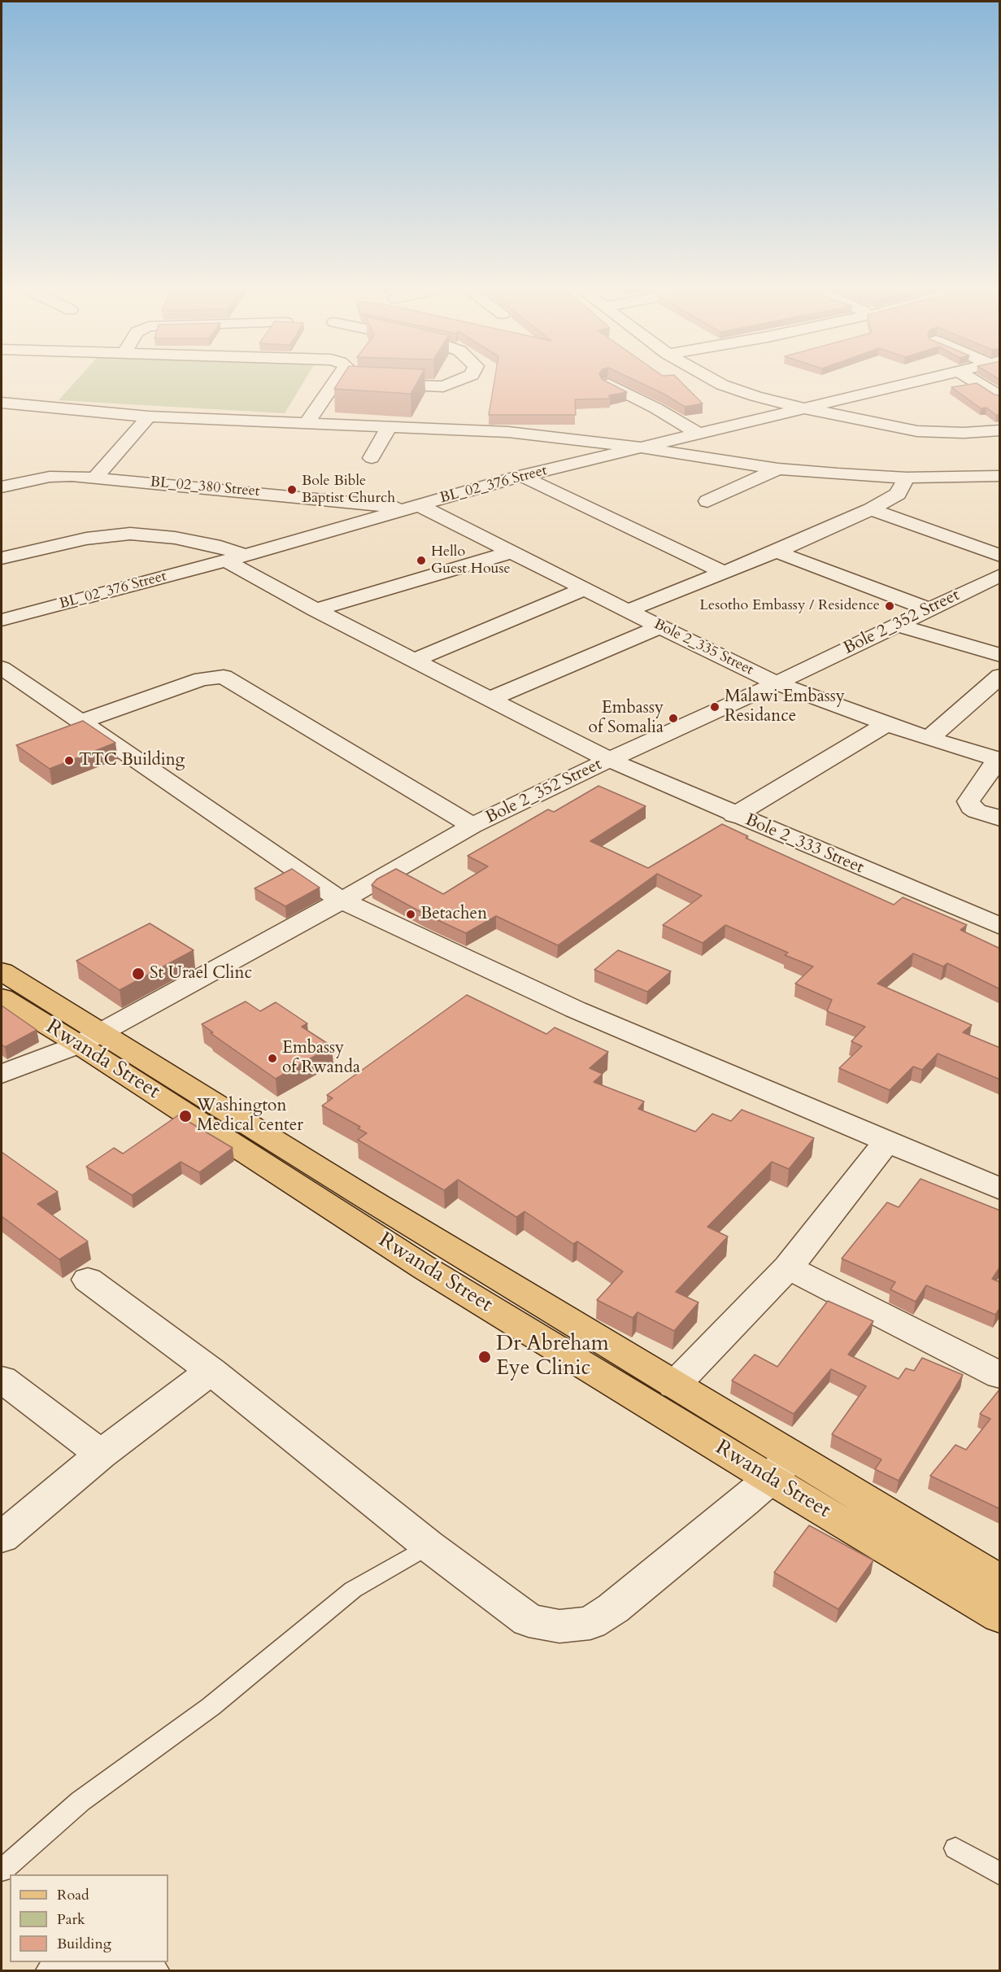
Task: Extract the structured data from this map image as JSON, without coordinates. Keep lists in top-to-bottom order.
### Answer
{
  "streets": {
    "main road": ["Rwanda Street"],
    "street": [
      "BL_02_376 Street",
      "BL_02_380 Street",
      "Bole 2_352 Street",
      "Bole 2_335 Street",
      "Bole 2_333 Street"
    ]
  },
  "crossings": [
    ["BL_02_376 Street", "BL_02_380 Street"],
    ["BL_02_376 Street", "Bole 2_335 Street"],
    ["BL_02_376 Street", "Bole 2_333 Street"],
    ["BL_02_380 Street", "Bole 2_335 Street"],
    ["Bole 2_352 Street", "Bole 2_335 Street"],
    ["Bole 2_352 Street", "Bole 2_333 Street"],
    ["Bole 2_352 Street", "Rwanda Street"]
  ],
  "places": [
    "Bole Bible Baptist Church",
    "Hello Guest House",
    "Lesotho Embassy / Residence",
    "Malawi Embassy Residance",
    "Embassy of Somalia",
    "TTC Building",
    "Betachen",
    "St Urael Clinc",
    "Embassy of Rwanda",
    "Washington Medical center",
    "Dr Abreham Eye Clinic"
  ],
  "legend": ["Road", "Park", "Building"]
}
